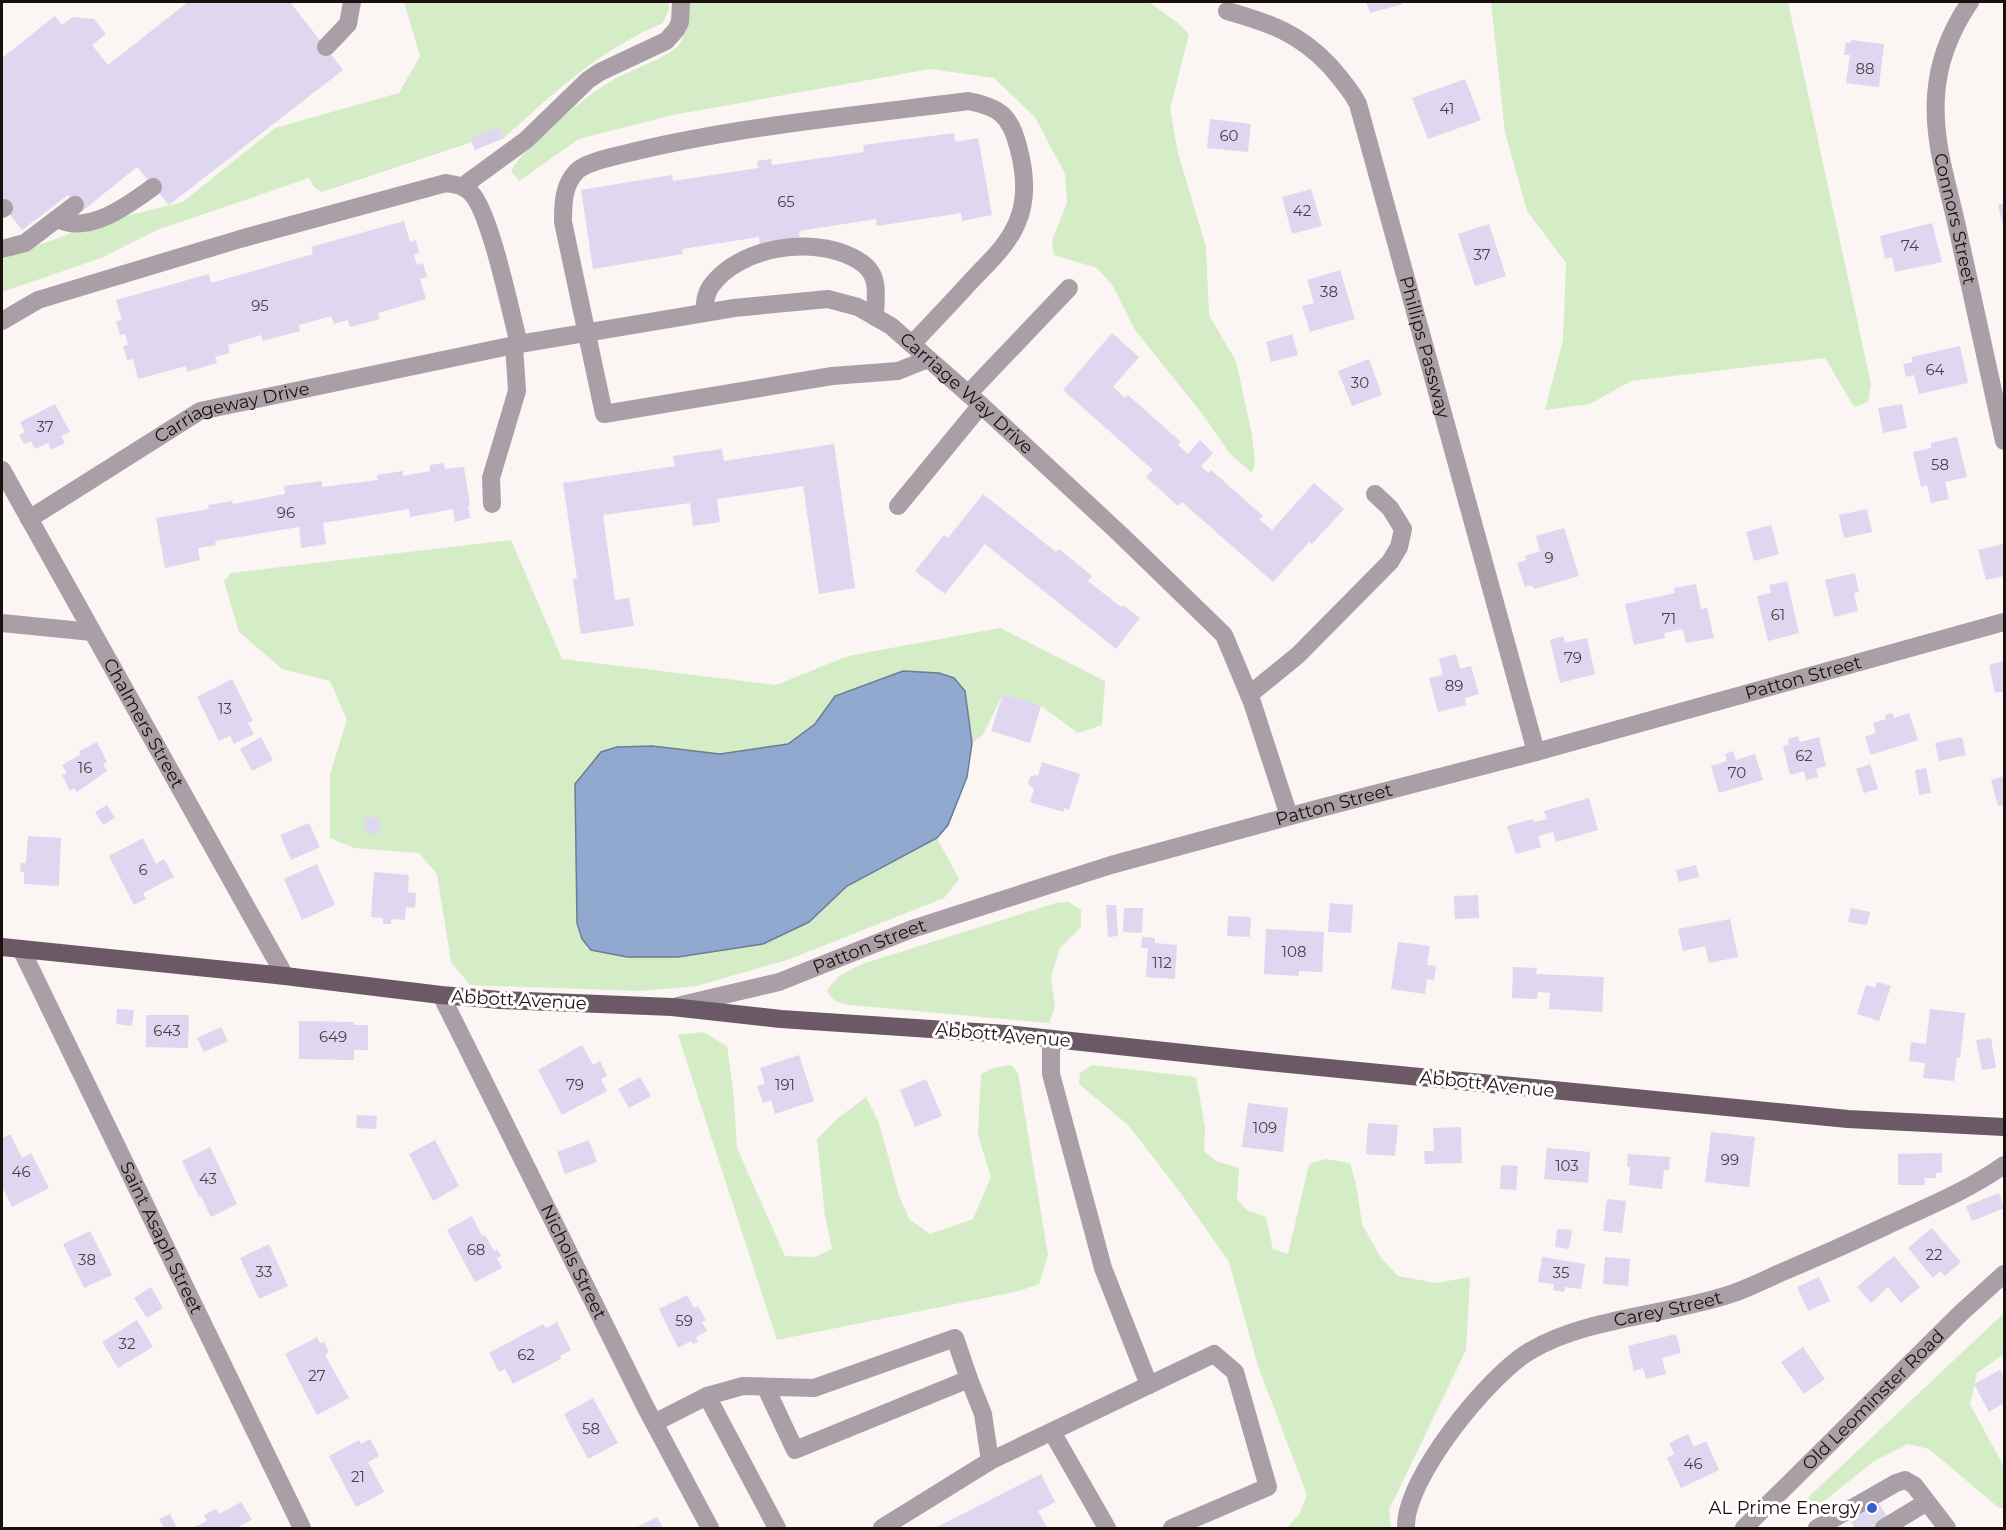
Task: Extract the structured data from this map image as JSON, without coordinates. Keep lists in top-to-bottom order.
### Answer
{
  "streets": {
    "main road": ["Abbott Avenue"],
    "street": [
      "Connors Street",
      "Phillips Passway",
      "Carriage Way Drive",
      "Carriageway Drive",
      "Patton Street",
      "Chalmers Street",
      "Saint Asaph Street",
      "Nichols Street",
      "Carey Street",
      "Old Leominster Road"
    ]
  },
  "crossings": [
    ["Phillips Passway", "Patton Street"],
    ["Carriage Way Drive", "Carriageway Drive"],
    ["Carriage Way Drive", "Patton Street"],
    ["Carriageway Drive", "Chalmers Street"],
    ["Patton Street", "Abbott Avenue"],
    ["Chalmers Street", "Abbott Avenue"],
    ["Abbott Avenue", "Saint Asaph Street"],
    ["Abbott Avenue", "Nichols Street"]
  ],
  "places": ["AL Prime Energy"],
  "house_numbers": [
    "88",
    "41",
    "60",
    "65",
    "42",
    "74",
    "37",
    "38",
    "95",
    "64",
    "30",
    "37",
    "58",
    "96",
    "9",
    "61",
    "71",
    "79",
    "89",
    "13",
    "62",
    "16",
    "70",
    "6",
    "108",
    "112",
    "643",
    "649",
    "79",
    "191",
    "109",
    "99",
    "103",
    "46",
    "43",
    "68",
    "22",
    "38",
    "33",
    "35",
    "59",
    "32",
    "62",
    "27",
    "58",
    "46",
    "21"
  ]
}
